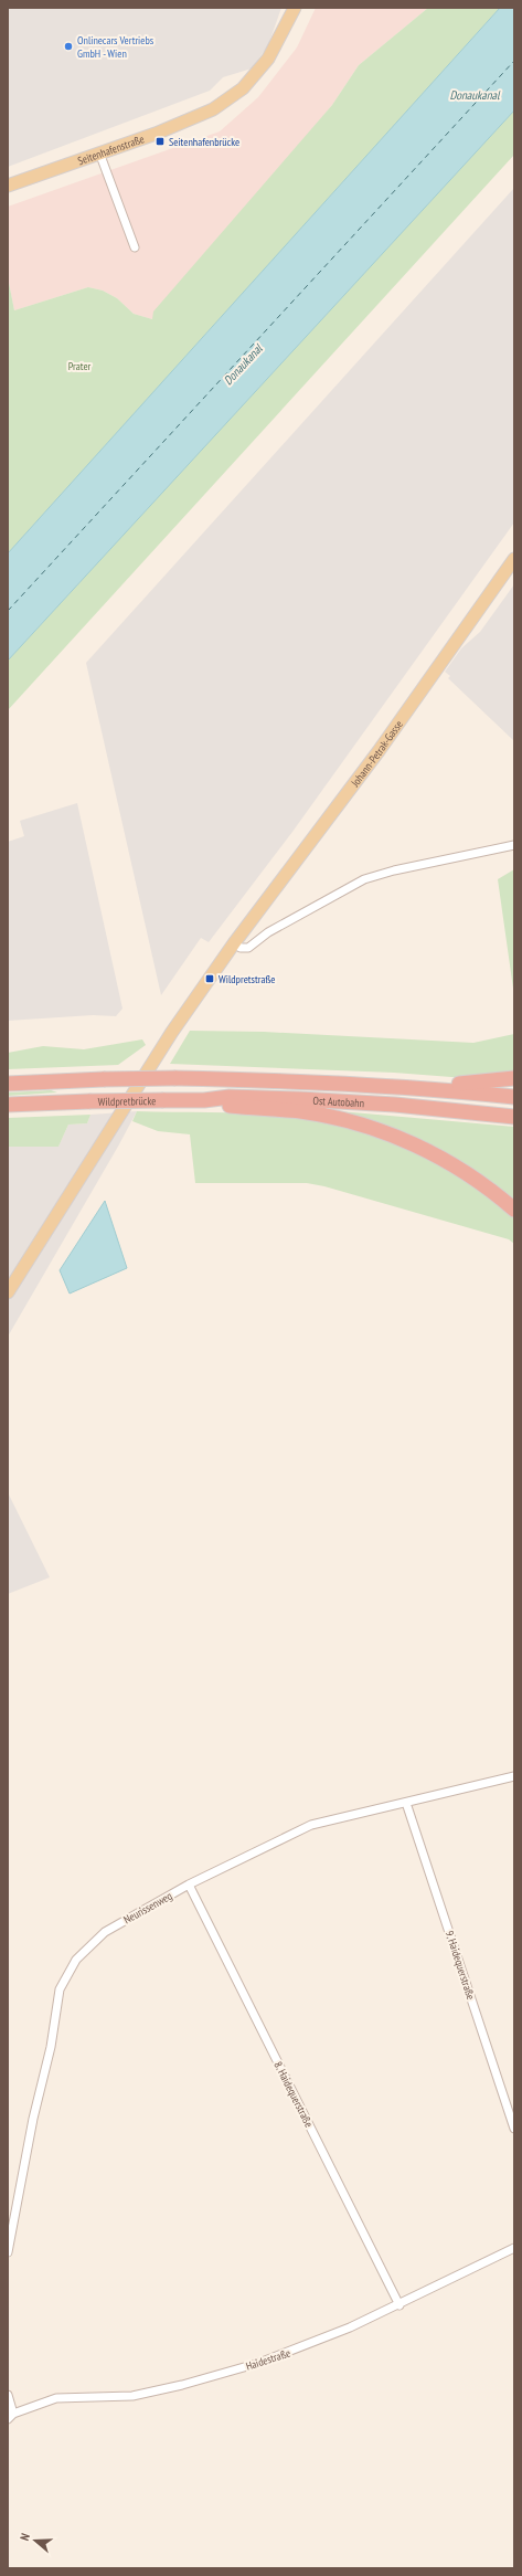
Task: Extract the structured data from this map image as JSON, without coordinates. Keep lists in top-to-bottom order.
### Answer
{
  "streets": {
    "highway": ["Wildpretbrücke", "Ost Autobahn"],
    "main road": ["Seitenhafenstraße", "Johann-Petrak-Gasse"],
    "street": [
      "Neurissenweg",
      "9. Haidequerstraße",
      "8. Haidequerstraße",
      "Haidestraße"
    ]
  },
  "crossings": [
    ["Wildpretbrücke", "Ost Autobahn"],
    ["Neurissenweg", "9. Haidequerstraße"],
    ["Neurissenweg", "8. Haidequerstraße"],
    ["8. Haidequerstraße", "Haidestraße"]
  ],
  "water": ["Donaukanal"],
  "parks": ["Prater"],
  "places": {
    "other": ["Onlinecars Vertriebs GmbH - Wien"],
    "transit": ["Seitenhafenbrücke", "Wildpretstraße"]
  },
  "north": "left"
}
